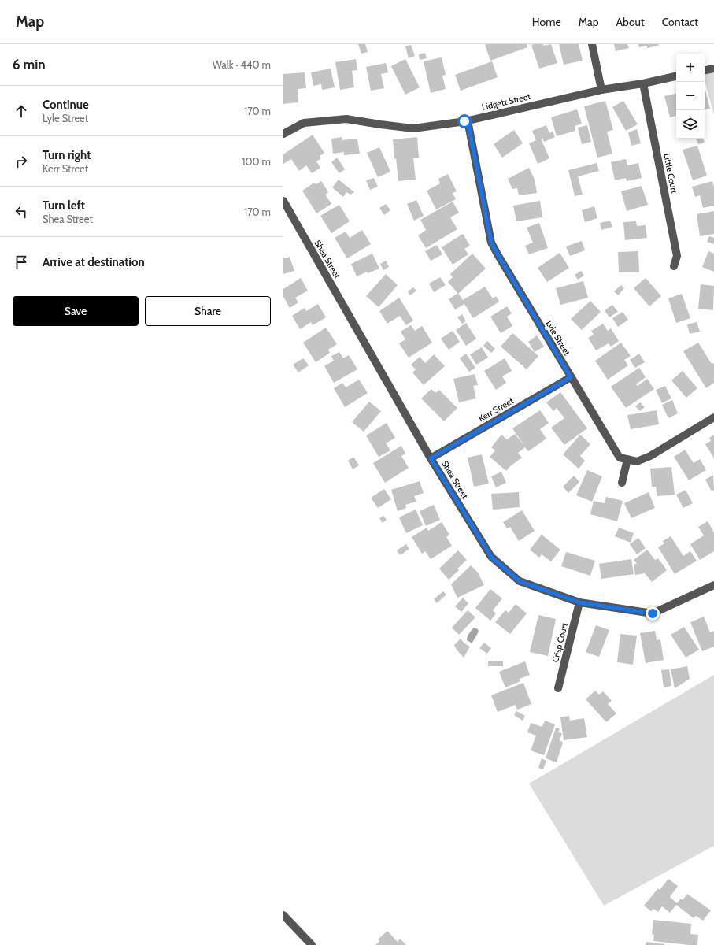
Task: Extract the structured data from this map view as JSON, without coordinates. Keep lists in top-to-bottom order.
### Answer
{
  "streets": {
    "street": [
      "Lidgett Street",
      "Little Court",
      "Shea Street",
      "Lyle Street",
      "Kerr Street",
      "Crisp Court"
    ]
  },
  "crossings": [
    ["Lidgett Street", "Little Court"],
    ["Lidgett Street", "Lyle Street"],
    ["Shea Street", "Kerr Street"],
    ["Shea Street", "Crisp Court"],
    ["Lyle Street", "Kerr Street"]
  ],
  "page": {
    "header": "Map",
    "nav": [
      "Home",
      "Map",
      "About",
      "Contact"
    ],
    "heading": ["6 min", "Walk · 440 m"],
    "map_buttons": ["+", "−"],
    "list": [
      ["Continue", "Lyle Street", "170 m"],
      ["Turn right", "Kerr Street", "100 m"],
      ["Turn left", "Shea Street", "170 m"],
      "Arrive at destination"
    ],
    "buttons": ["Save", "Share"]
  }
}
